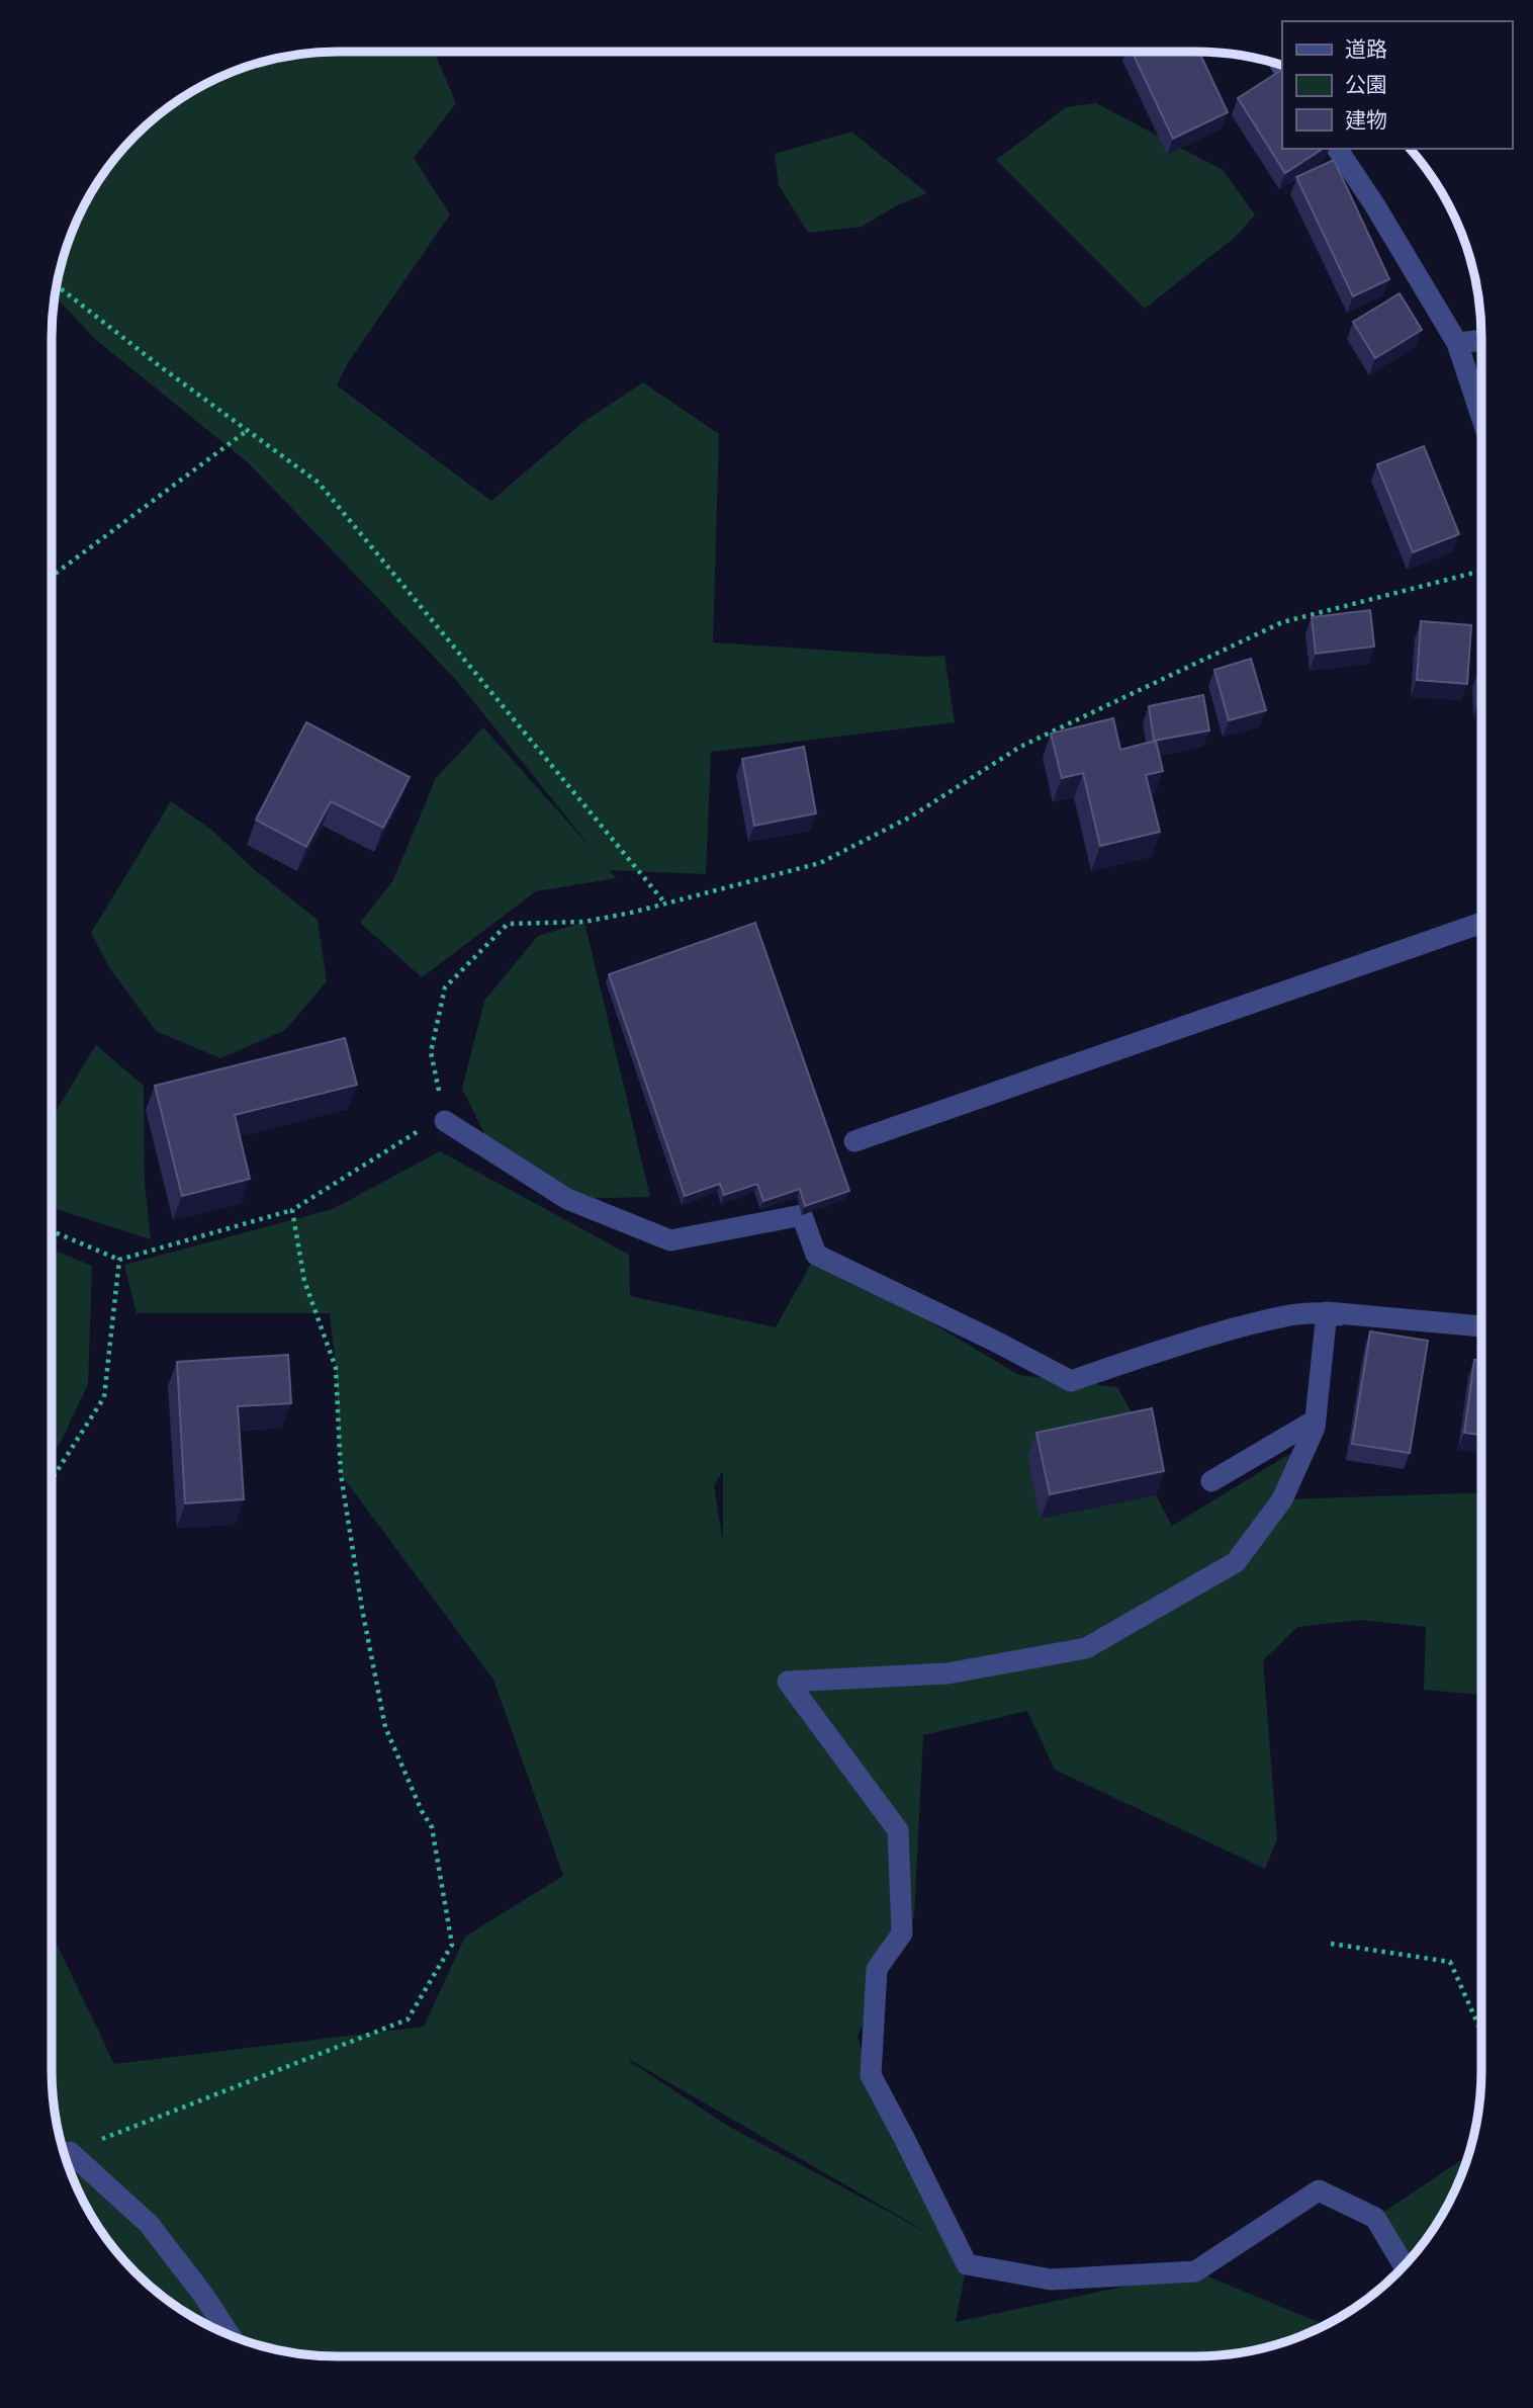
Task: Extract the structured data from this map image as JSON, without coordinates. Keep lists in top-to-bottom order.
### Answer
{
  "legend": ["道路", "公園", "建物"]
}
